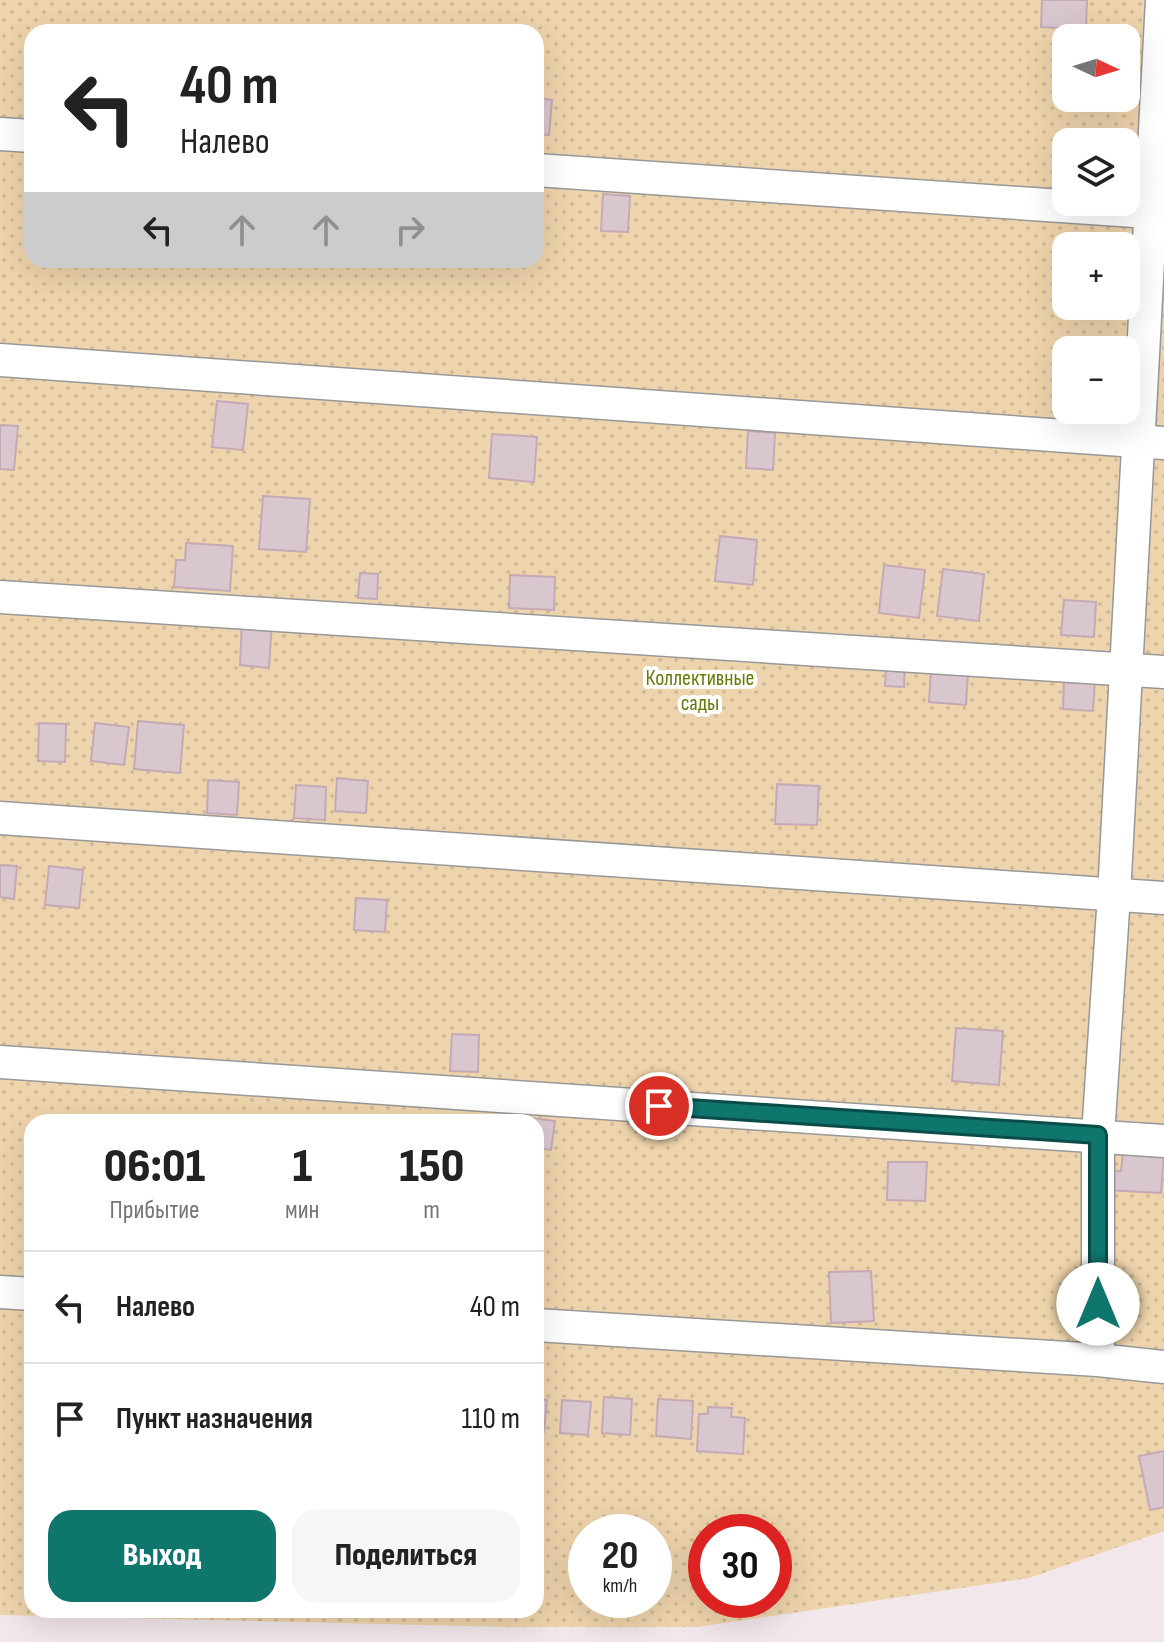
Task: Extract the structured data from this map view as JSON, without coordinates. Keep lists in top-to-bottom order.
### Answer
{
  "parks": ["Коллективные сады"],
  "north": "right",
  "page": {
    "map_buttons": ["+", "−"],
    "turn": ["40 m", "Налево"],
    "eta": [
      "06:01",
      "Прибытие",
      "1",
      "мин",
      "150",
      "m"
    ],
    "list": [
      {
        "name": "Налево",
        "value": "40 m"
      },
      {
        "name": "Пункт назначения",
        "value": "110 m"
      }
    ],
    "buttons": ["Выход", "Поделиться"],
    "speed": "20 km/h",
    "limit": "30"
  }
}
